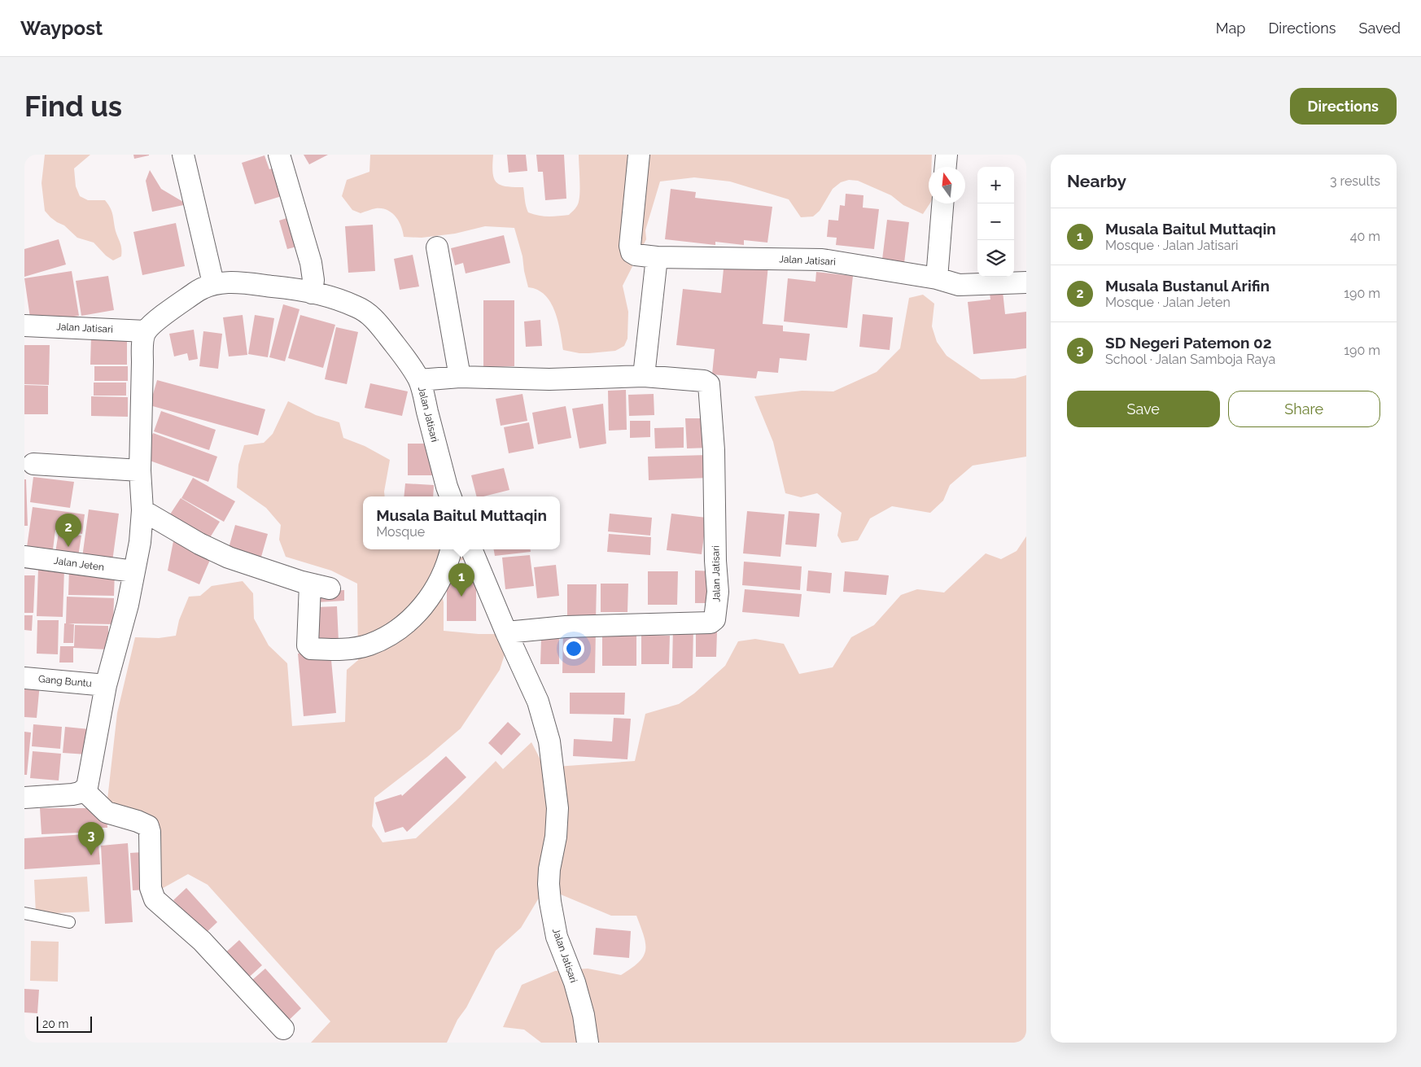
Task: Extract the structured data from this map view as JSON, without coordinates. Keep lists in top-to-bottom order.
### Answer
{
  "streets": {
    "street": ["Jalan Jatisari", "Jalan Jeten", "Gang Buntu"]
  },
  "scale_bar": "20 m",
  "north": "top",
  "page": {
    "header": "Waypost",
    "nav": ["Map", "Directions", "Saved"],
    "buttons": [
      "Directions",
      ["Save", "Share"]
    ],
    "title": "Find us",
    "heading": ["Nearby", "3 results"],
    "map_buttons": ["+", "−"],
    "list": [
      {
        "mark": "1",
        "name": "Musala Baitul Muttaqin",
        "note": "Mosque · Jalan Jatisari",
        "value": "40 m"
      },
      {
        "mark": "2",
        "name": "Musala Bustanul Arifin",
        "note": "Mosque · Jalan Jeten",
        "value": "190 m"
      },
      {
        "mark": "3",
        "name": "SD Negeri Patemon 02",
        "note": "School · Jalan Samboja Raya",
        "value": "190 m"
      }
    ],
    "popup": ["Musala Baitul Muttaqin", "Mosque"],
    "pins": ["2", "1", "3"],
    "scale": "20 m"
  }
}
